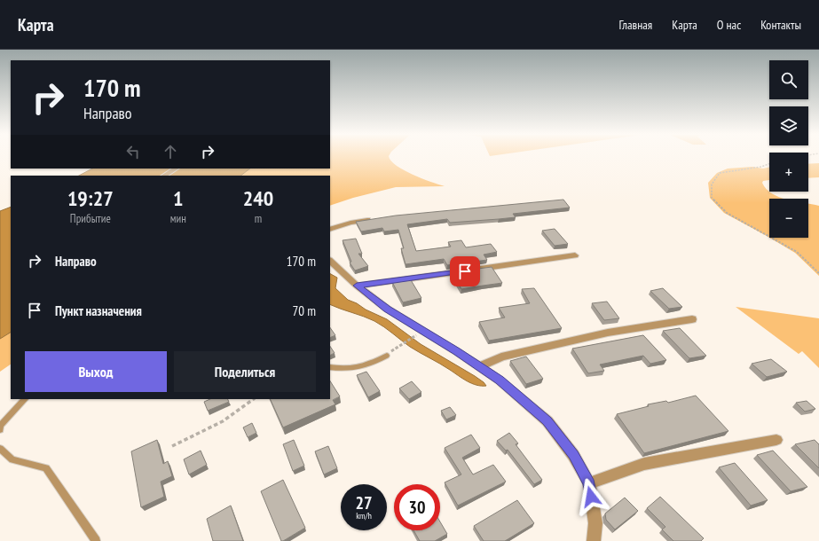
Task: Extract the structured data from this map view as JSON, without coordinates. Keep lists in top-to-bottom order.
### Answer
{
  "page": {
    "header": "Карта",
    "nav": [
      "Главная",
      "Карта",
      "О нас",
      "Контакты"
    ],
    "map_buttons": ["+", "−"],
    "turn": ["170 m", "Направо"],
    "eta": [
      "19:27",
      "Прибытие",
      "1",
      "мин",
      "240",
      "m"
    ],
    "list": [
      {
        "name": "Направо",
        "value": "170 m"
      },
      {
        "name": "Пункт назначения",
        "value": "70 m"
      }
    ],
    "buttons": ["Выход", "Поделиться"],
    "speed": "27 km/h",
    "limit": "30"
  }
}
